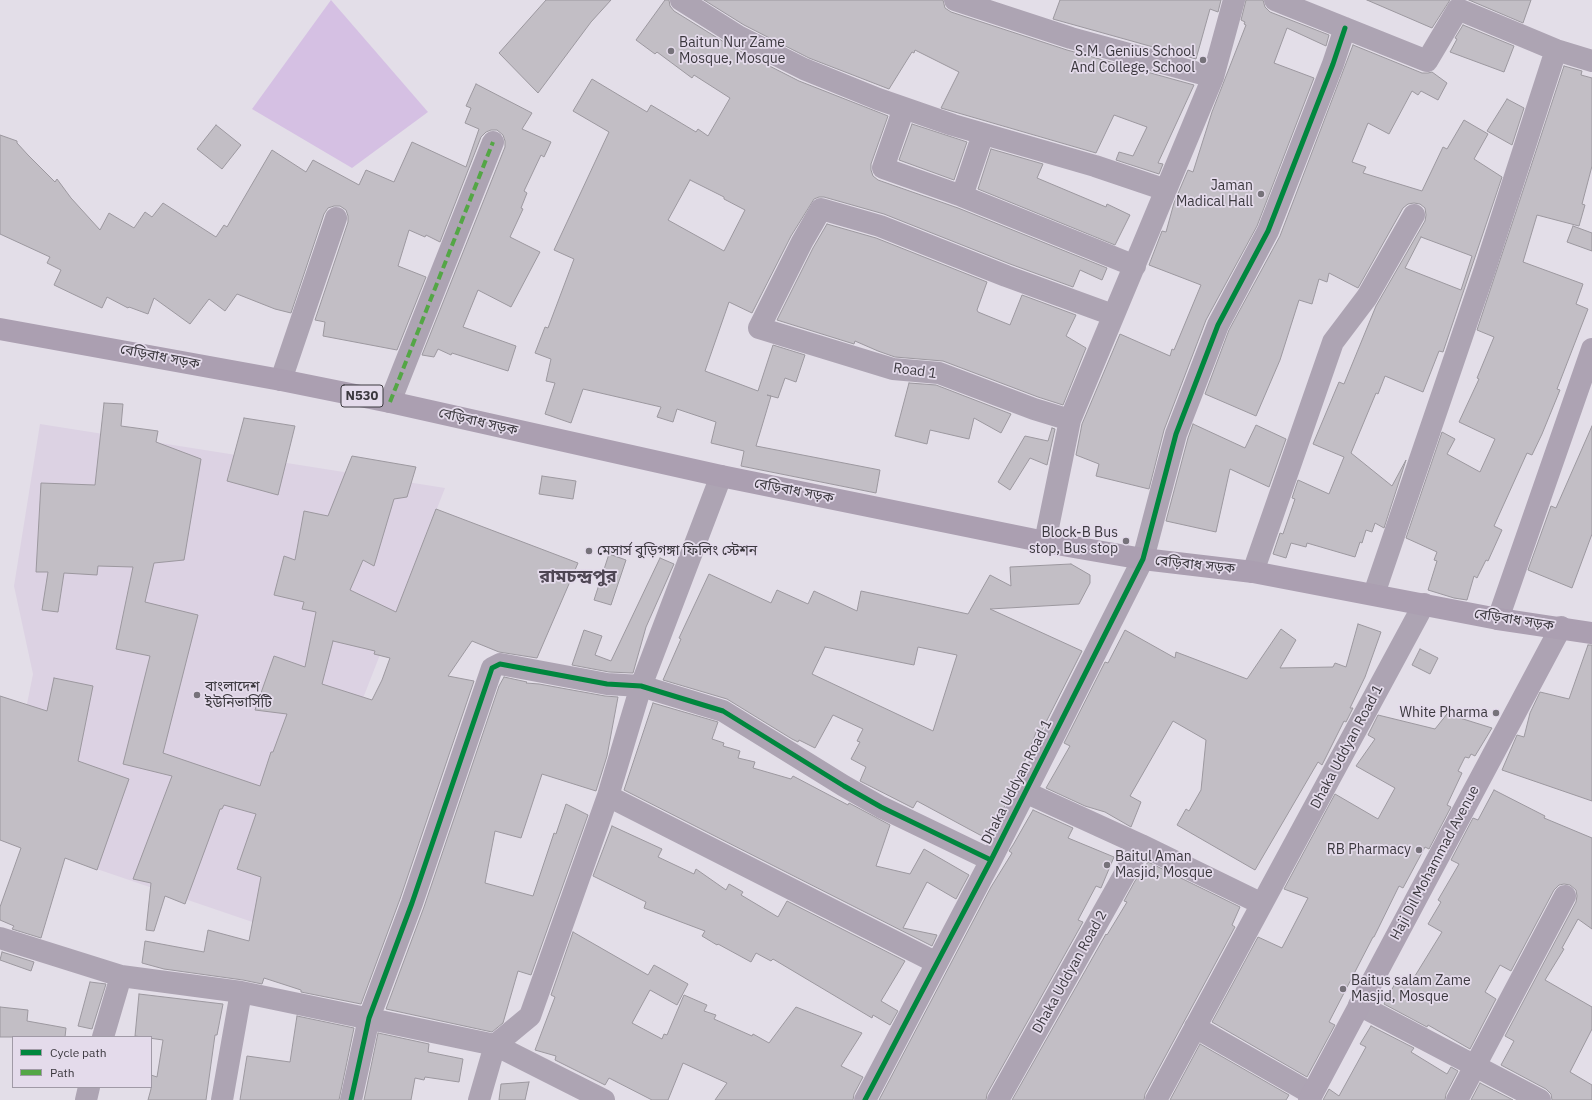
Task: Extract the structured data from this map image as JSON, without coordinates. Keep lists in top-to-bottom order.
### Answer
{
  "streets": {
    "highway": ["বেড়িবাধ সড়ক", "N530"],
    "street": [
      "Road 1",
      "Dhaka Uddyan Road 1",
      "Haji Dil Mohammad Avenue",
      "Dhaka Uddyan Road 2"
    ]
  },
  "crossings": [
    ["বেড়িবাধ সড়ক", "Dhaka Uddyan Road 1"],
    ["বেড়িবাধ সড়ক", "Haji Dil Mohammad Avenue"]
  ],
  "districts": ["রামচন্দ্রপুর"],
  "places": [
    "Baitun Nur Zame Mosque, Mosque",
    "S.M. Genius School And College, School",
    "Jaman Madical Hall",
    "Block-B Bus stop, Bus stop",
    "মেসার্স বুড়িগঙ্গা ফিলিং স্টেশন",
    "বাংলাদেশ ইউনিভার্সিটি",
    "White Pharma",
    "RB Pharmacy",
    "Baitul Aman Masjid, Mosque",
    "Baitus salam Zame Masjid, Mosque"
  ],
  "legend": ["Cycle path", "Path"]
}
